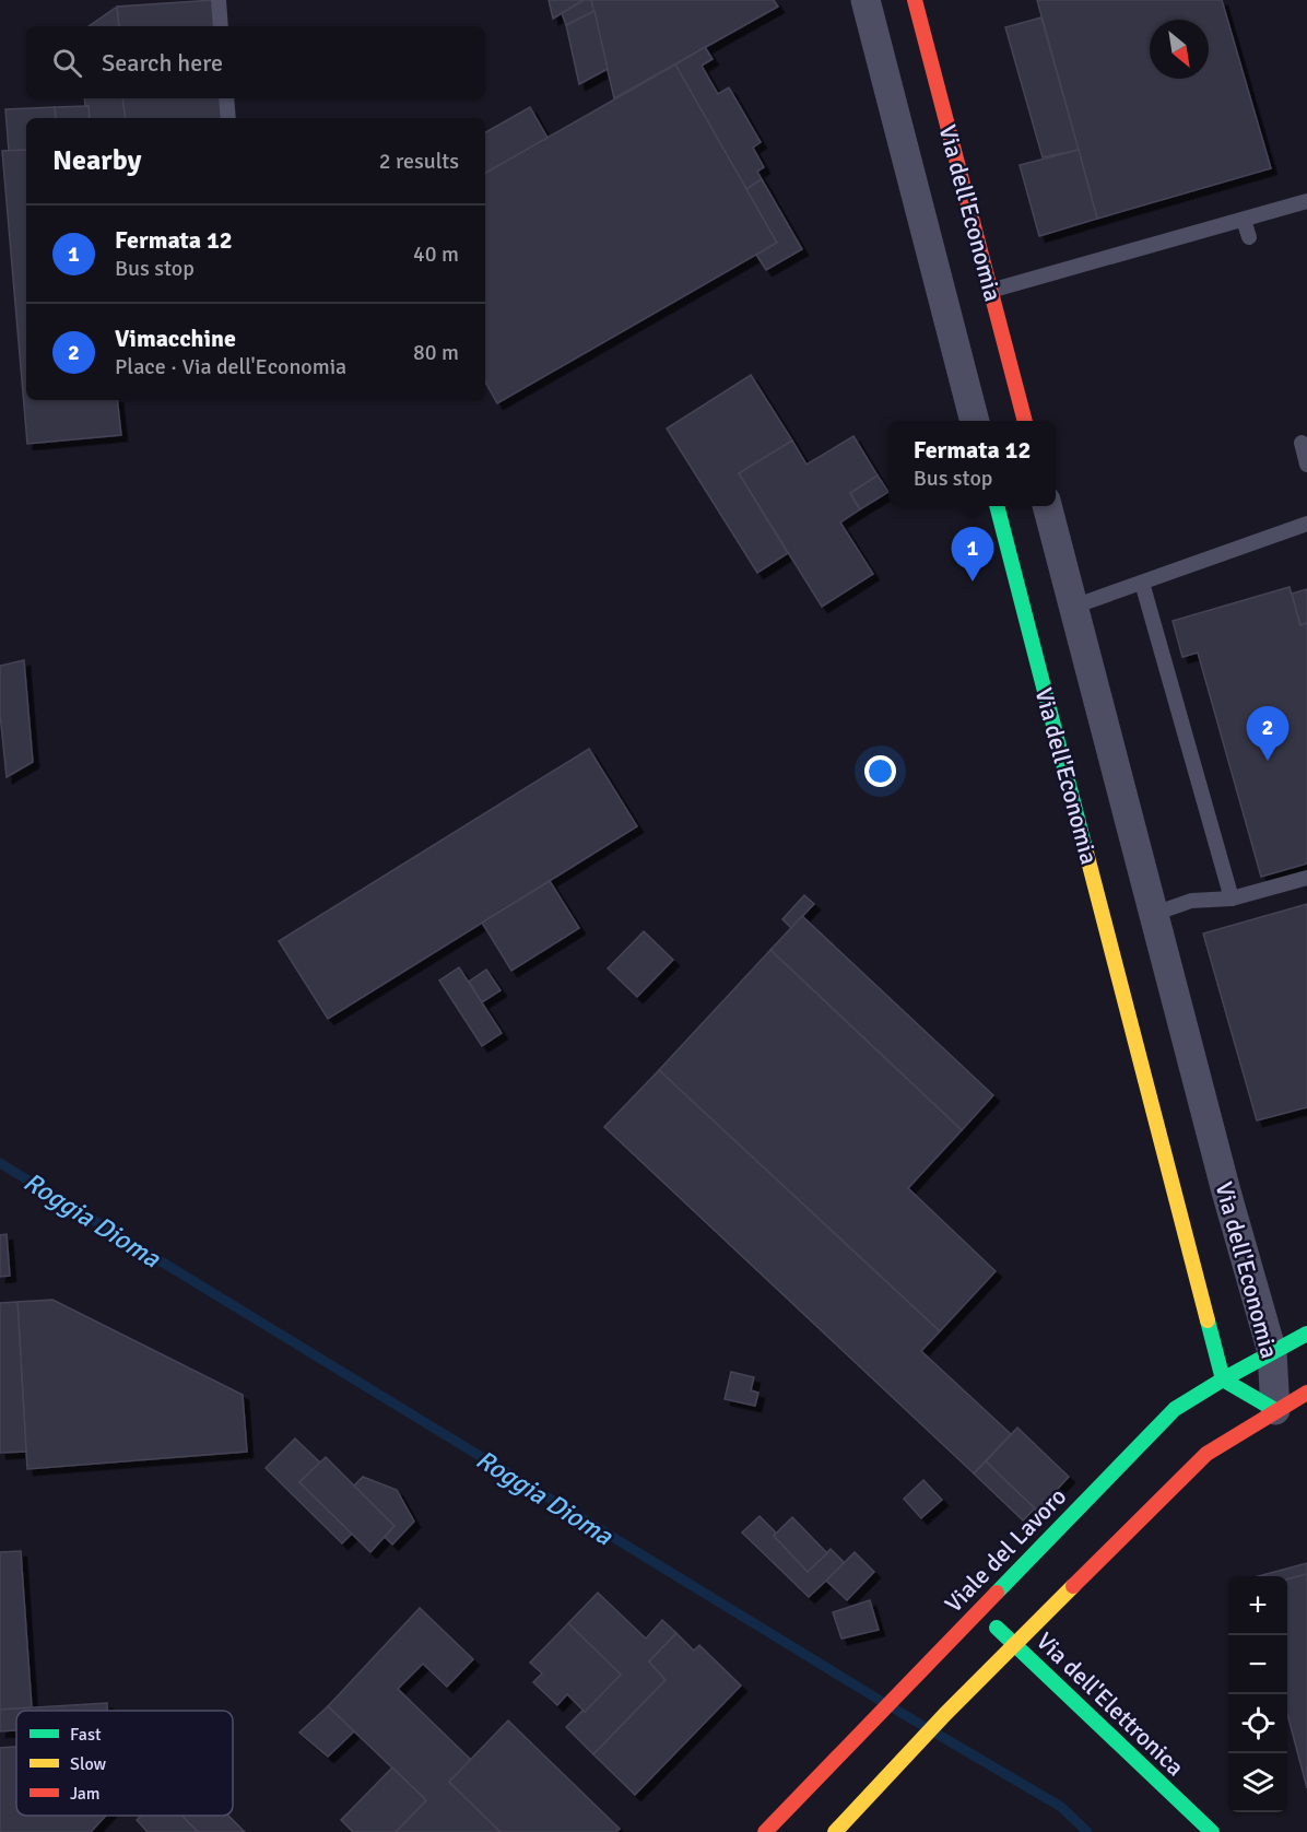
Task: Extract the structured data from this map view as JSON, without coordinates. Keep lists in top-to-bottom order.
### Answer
{
  "streets": {
    "street": ["Via dell'Economia", "Viale del Lavoro", "Via dell'Elettronica"]
  },
  "crossings": [
    ["Via dell'Economia", "Viale del Lavoro"],
    ["Viale del Lavoro", "Via dell'Elettronica"]
  ],
  "water": ["Roggia Dioma"],
  "legend": ["Fast", "Slow", "Jam"],
  "north": "bottom right",
  "page": {
    "search": "Search here",
    "heading": ["Nearby", "2 results"],
    "list": [
      {
        "mark": "1",
        "name": "Fermata 12",
        "note": "Bus stop",
        "value": "40 m"
      },
      {
        "mark": "2",
        "name": "Vimacchine",
        "note": "Place · Via dell'Economia",
        "value": "80 m"
      }
    ],
    "popup": ["Fermata 12", "Bus stop"],
    "pins": ["1", "2"],
    "map_buttons": ["+", "−"]
  }
}
